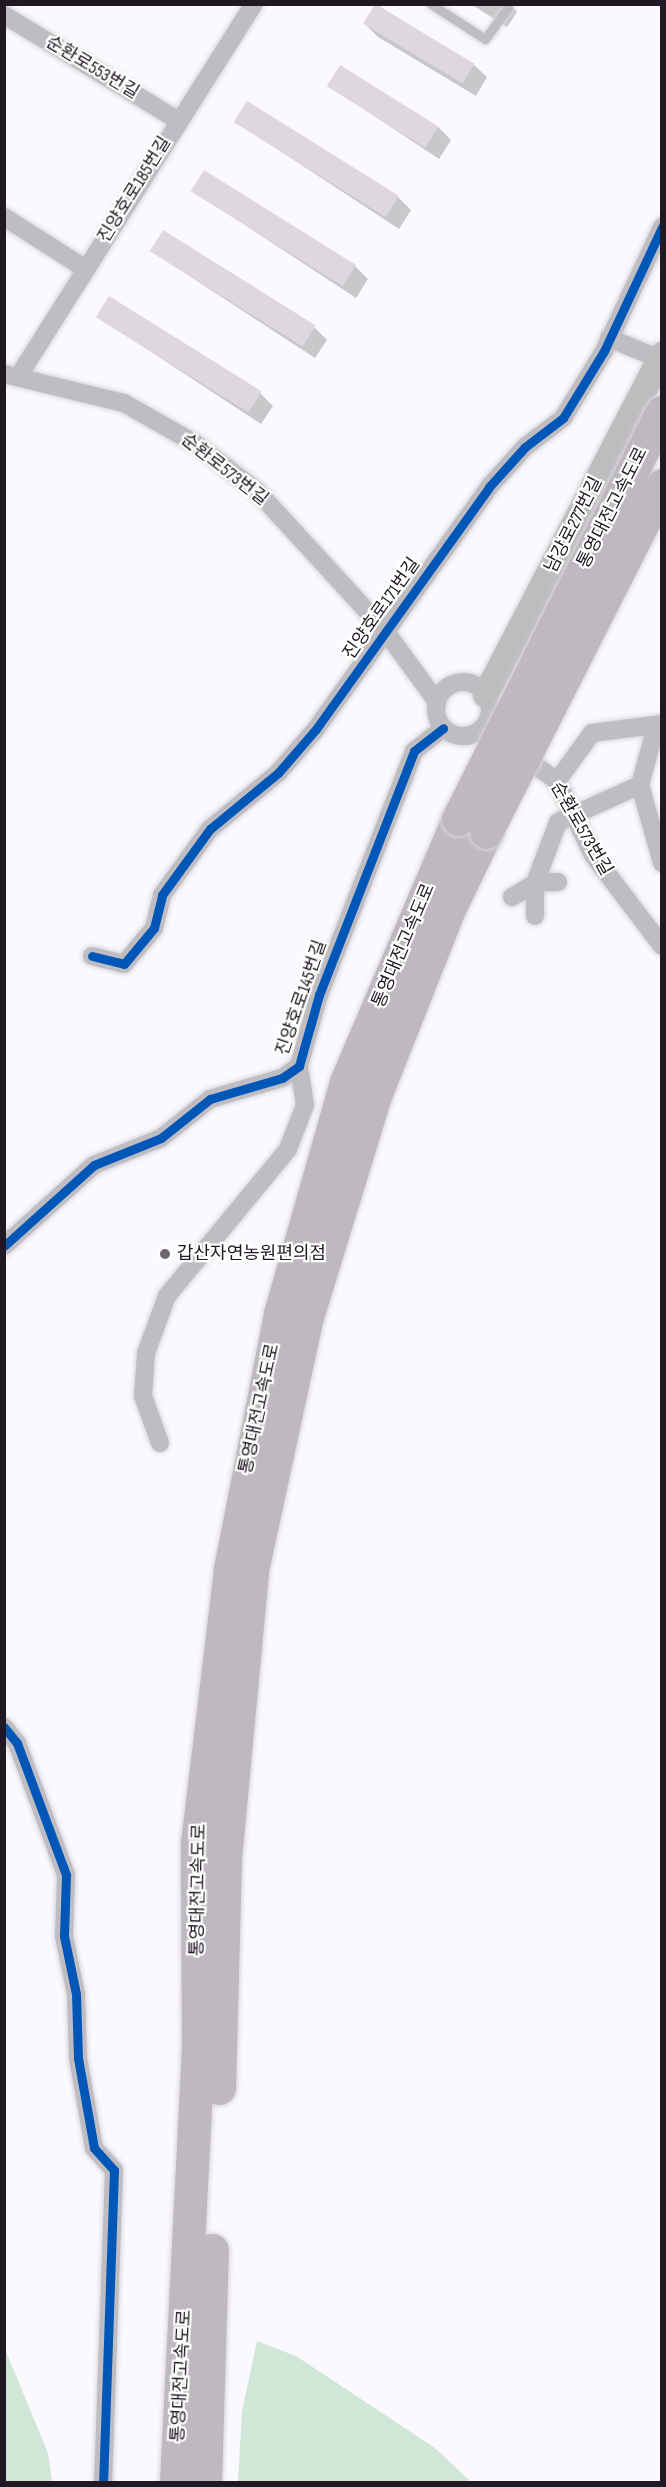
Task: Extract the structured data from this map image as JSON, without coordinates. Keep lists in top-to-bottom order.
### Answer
{
  "streets": {
    "highway": ["통영대전고속도로"],
    "street": [
      "순환로553번길",
      "진양호로185번길",
      "순환로573번길",
      "남강로277번길",
      "진양호로171번길",
      "진양호로145번길"
    ]
  },
  "crossings": [
    ["순환로553번길", "진양호로185번길"],
    ["진양호로185번길", "순환로573번길"],
    ["순환로573번길", "남강로277번길"],
    ["순환로573번길", "진양호로171번길"],
    ["순환로573번길", "진양호로145번길"],
    ["남강로277번길", "진양호로145번길"]
  ],
  "places": ["갑산자연농원편의점"]
}
